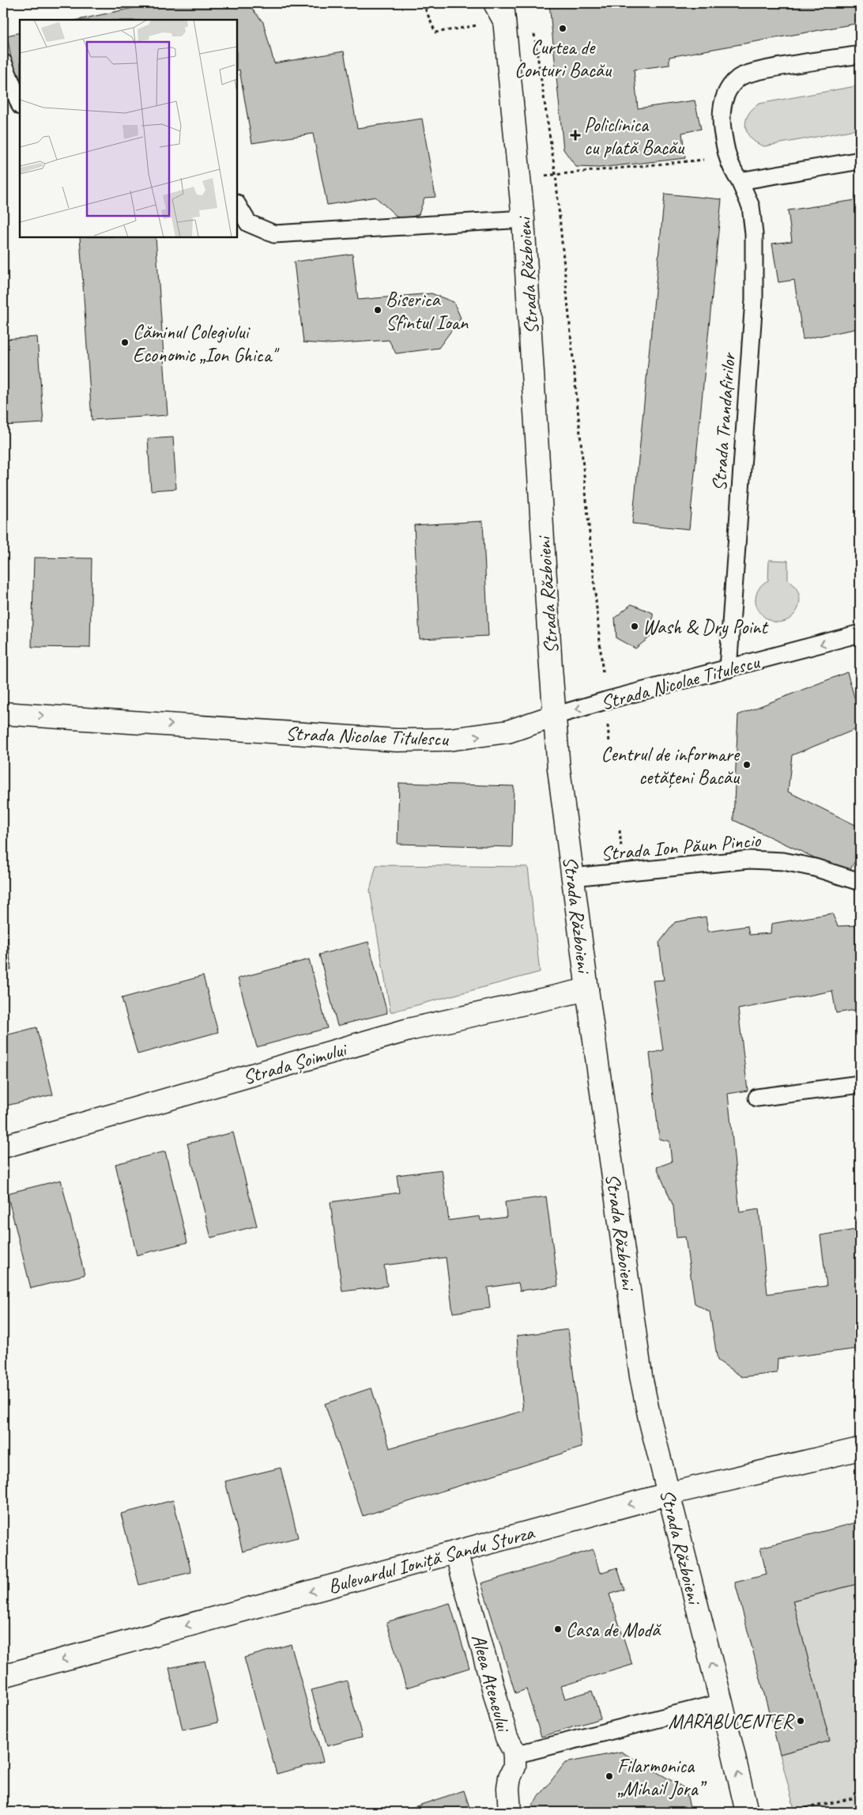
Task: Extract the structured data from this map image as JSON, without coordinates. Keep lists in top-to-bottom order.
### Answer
{
  "streets": {
    "street": [
      "Strada Războieni",
      "Strada Nicolae Titulescu",
      "Strada Șoimului",
      "Bulevardul Ioniță Sandu Sturza",
      "Aleea Ateneului"
    ],
    "lane": ["Strada Trandafirilor", "Strada Ion Păun Pincio"]
  },
  "crossings": [
    ["Strada Războieni", "Strada Nicolae Titulescu"],
    ["Strada Războieni", "Strada Ion Păun Pincio"],
    ["Strada Războieni", "Strada Șoimului"],
    ["Strada Războieni", "Bulevardul Ioniță Sandu Sturza"],
    ["Strada Trandafirilor", "Strada Nicolae Titulescu"],
    ["Bulevardul Ioniță Sandu Sturza", "Aleea Ateneului"]
  ],
  "one_way": ["Bulevardul Ioniță Sandu Sturza"],
  "places": {
    "other": [
      "Curtea de Conturi Bacău",
      "Biserica Sfîntul Ioan",
      "Căminul Colegiului Economic „Ion Ghica\"",
      "Wash & Dry Point",
      "Centrul de informare cetățeni Bacău",
      "Casa de Modă",
      "MARABUCENTER",
      "Filarmonica „Mihail Jora”"
    ],
    "health": ["Policlinica cu plată Bacău"]
  }
}
